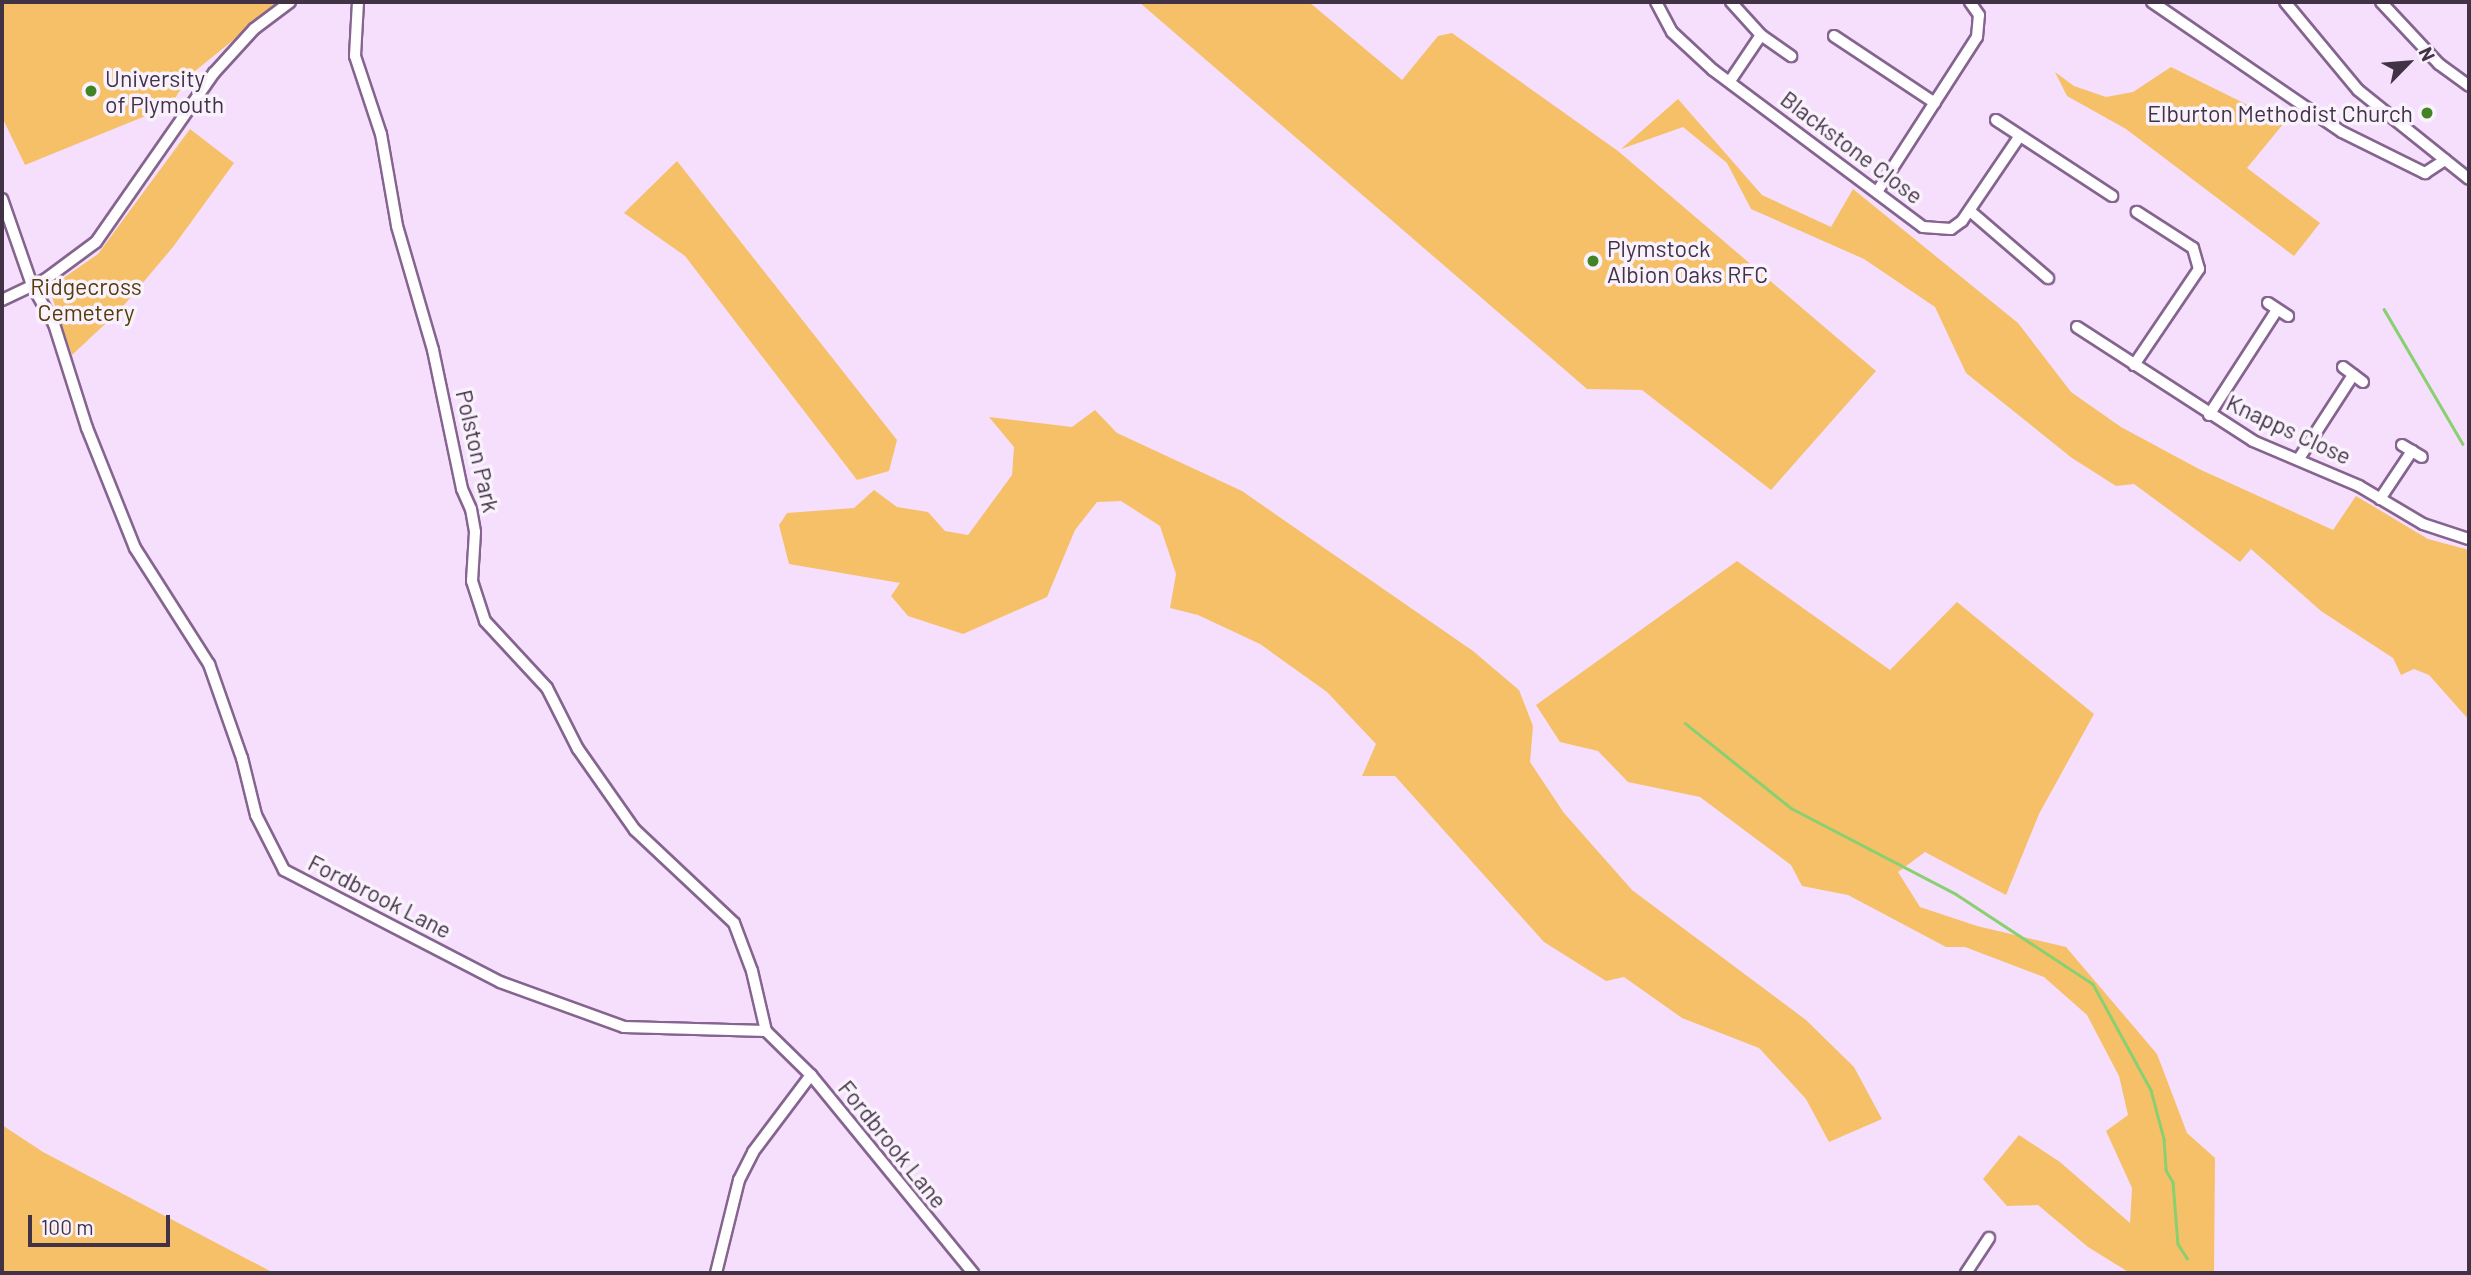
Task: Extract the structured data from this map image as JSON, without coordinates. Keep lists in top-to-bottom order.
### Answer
{
  "streets": {
    "street": [
      "Blackstone Close",
      "Knapps Close",
      "Polston Park",
      "Fordbrook Lane"
    ]
  },
  "crossings": [
    ["Polston Park", "Fordbrook Lane"]
  ],
  "parks": ["Ridgecross Cemetery"],
  "places": ["University of Plymouth", "Elburton Methodist Church", "Plymstock Albion Oaks RFC"],
  "scale_bar": "100 m",
  "north": "top right"
}
